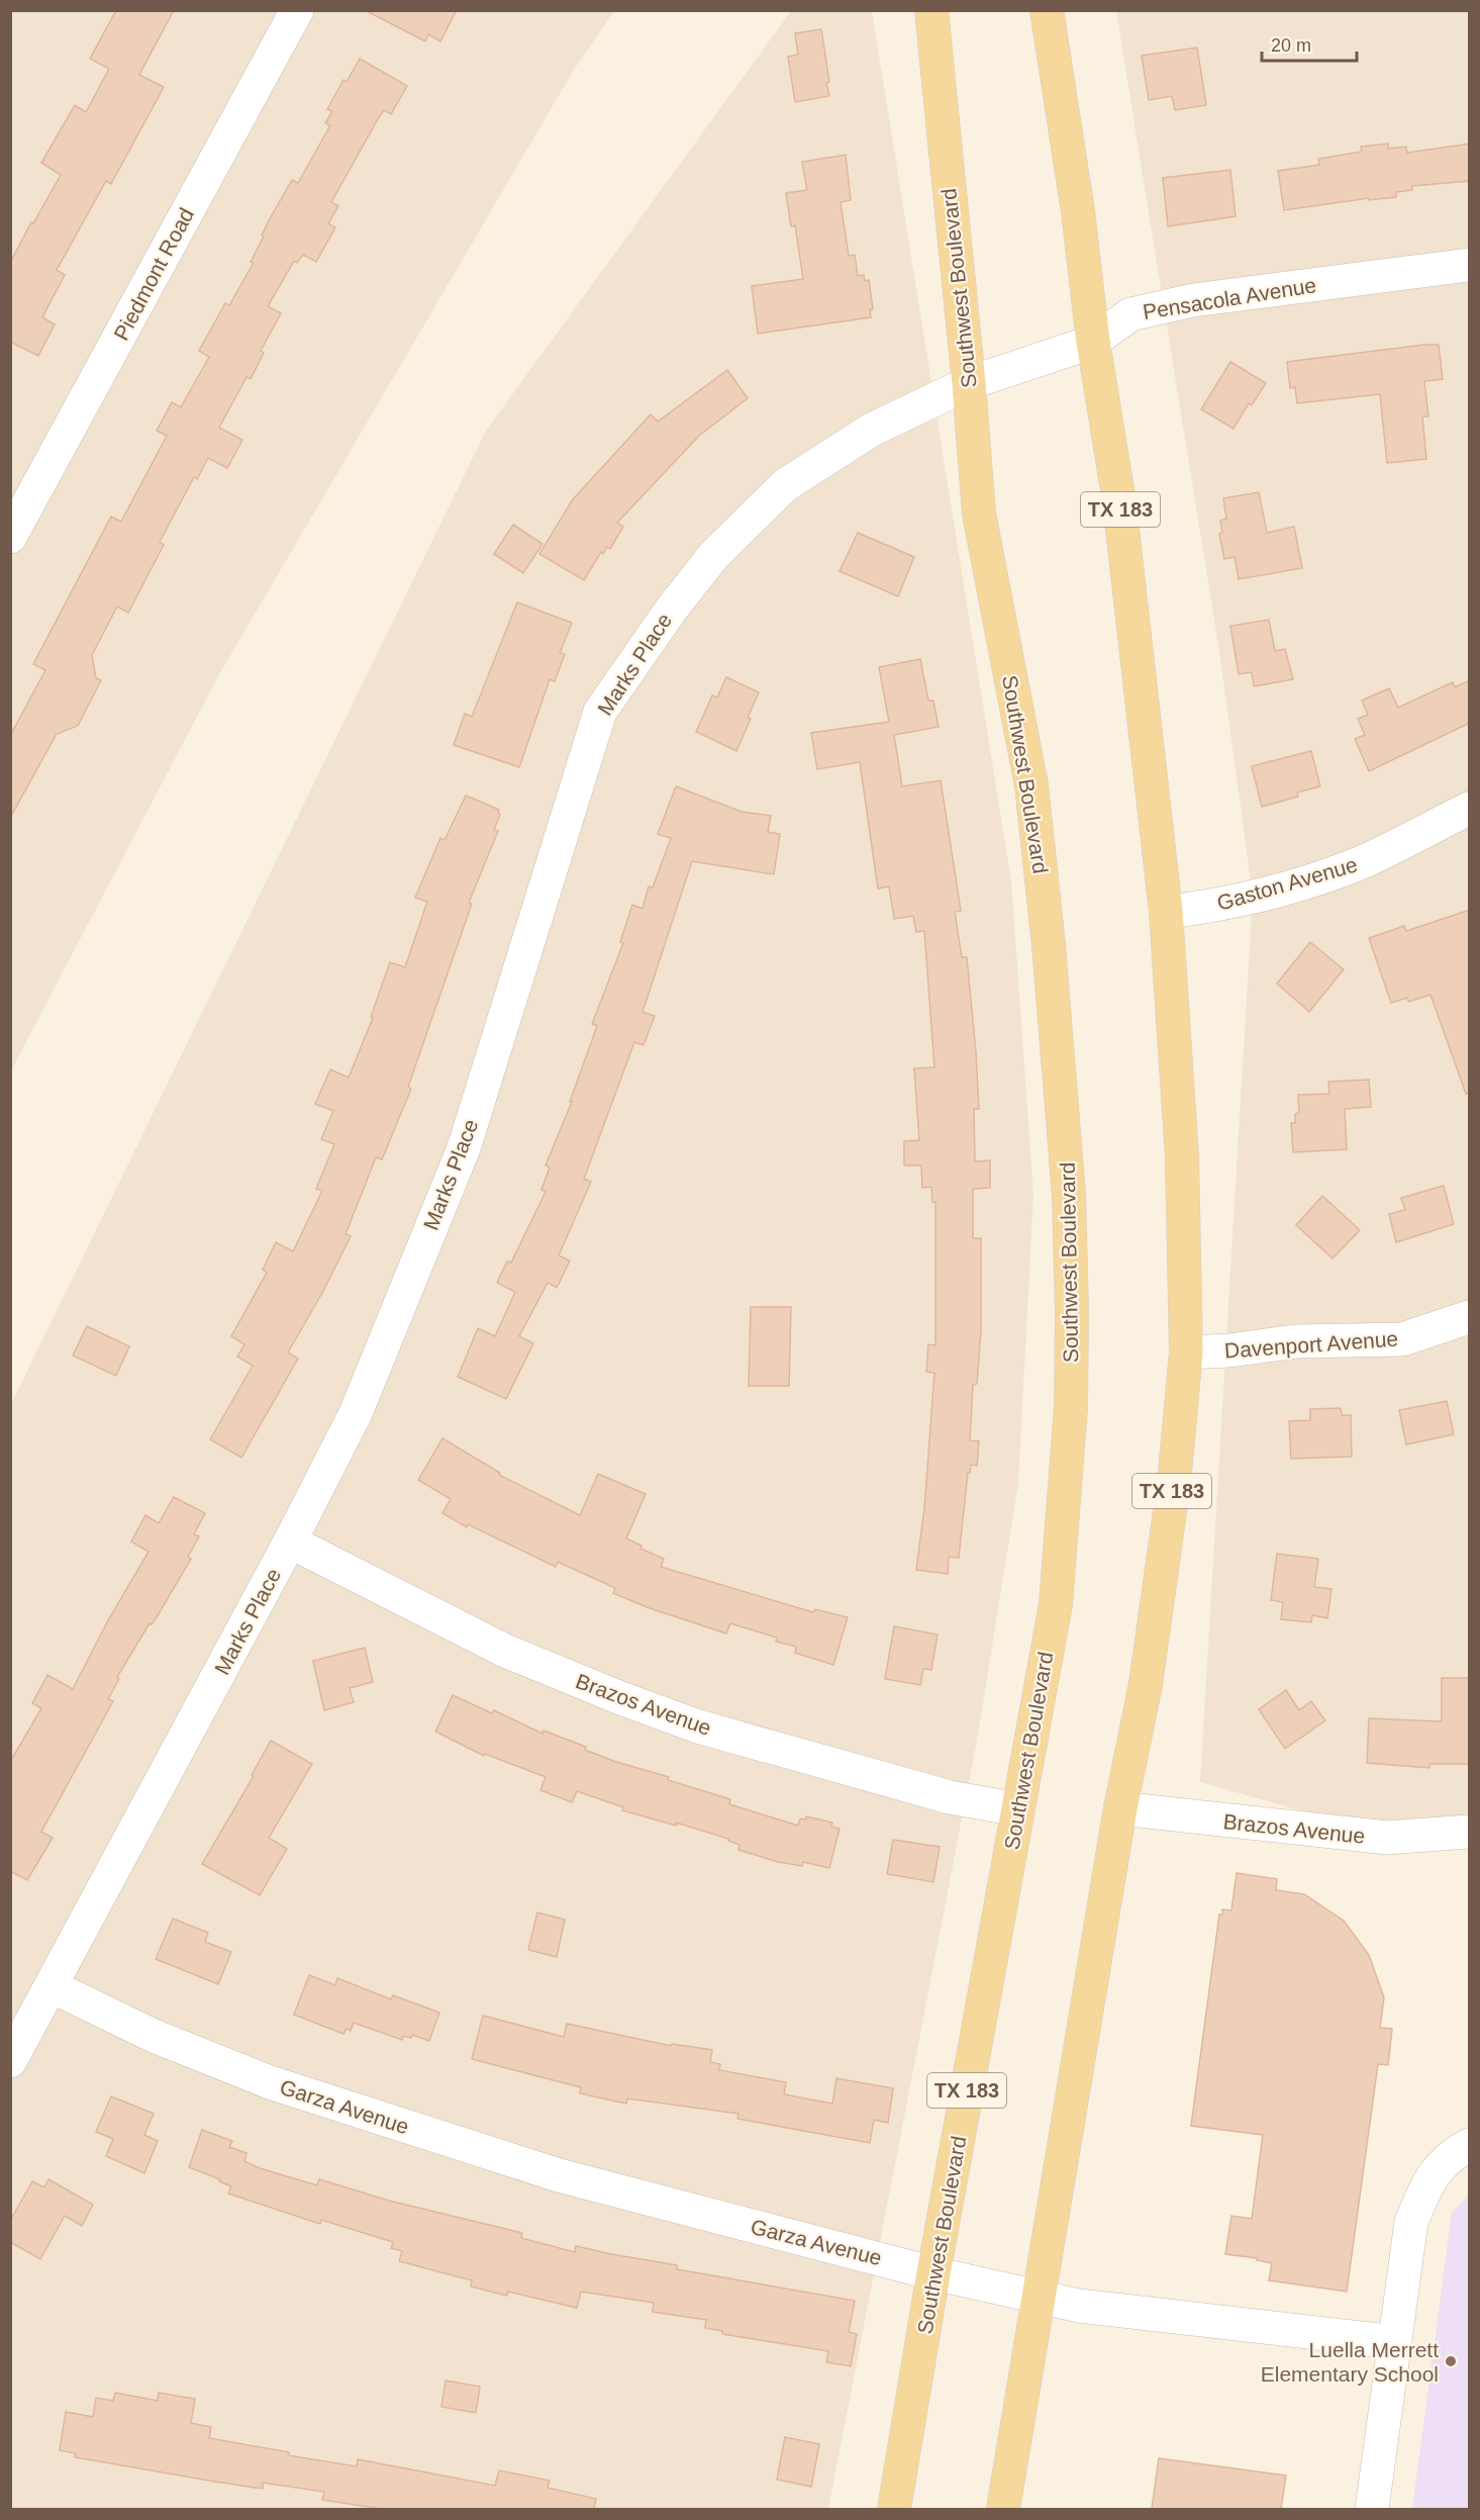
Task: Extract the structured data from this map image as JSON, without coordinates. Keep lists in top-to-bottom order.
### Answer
{
  "streets": {
    "main road": ["Southwest Boulevard", "TX 183"],
    "street": [
      "Piedmont Road",
      "Pensacola Avenue",
      "Marks Place",
      "Gaston Avenue",
      "Davenport Avenue",
      "Brazos Avenue",
      "Garza Avenue"
    ]
  },
  "crossings": [
    ["Southwest Boulevard", "Pensacola Avenue"],
    ["Southwest Boulevard", "Marks Place"],
    ["Southwest Boulevard", "Brazos Avenue"],
    ["Southwest Boulevard", "Garza Avenue"],
    ["Pensacola Avenue", "TX 183"],
    ["Pensacola Avenue", "Marks Place"],
    ["TX 183", "Gaston Avenue"],
    ["TX 183", "Davenport Avenue"],
    ["TX 183", "Brazos Avenue"],
    ["TX 183", "Garza Avenue"],
    ["Marks Place", "Brazos Avenue"],
    ["Marks Place", "Garza Avenue"]
  ],
  "places": ["Luella Merrett Elementary School"],
  "scale_bar": "20 m"
}
